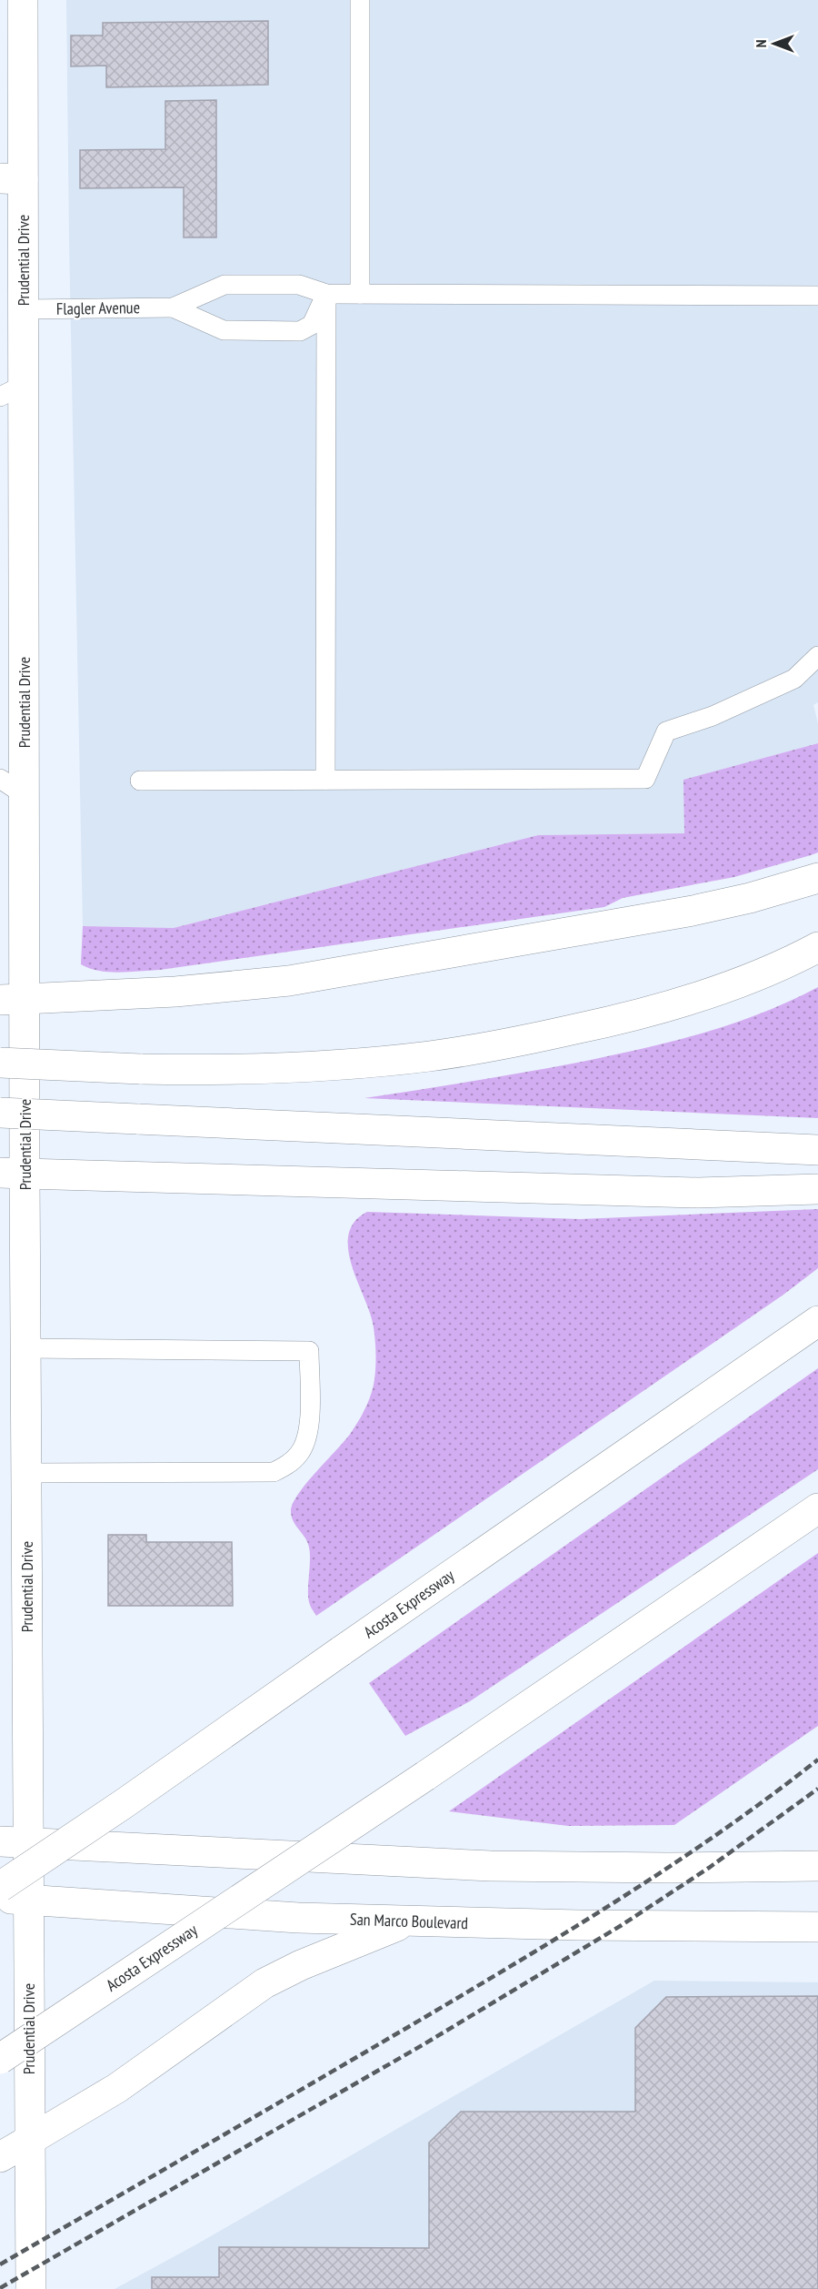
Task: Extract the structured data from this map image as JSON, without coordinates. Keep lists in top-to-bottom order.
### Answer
{
  "streets": {
    "main road": ["Prudential Drive", "Acosta Expressway", "San Marco Boulevard"],
    "lane": ["Flagler Avenue"]
  },
  "crossings": [
    ["Prudential Drive", "Flagler Avenue"],
    ["Prudential Drive", "San Marco Boulevard"]
  ],
  "north": "left"
}
